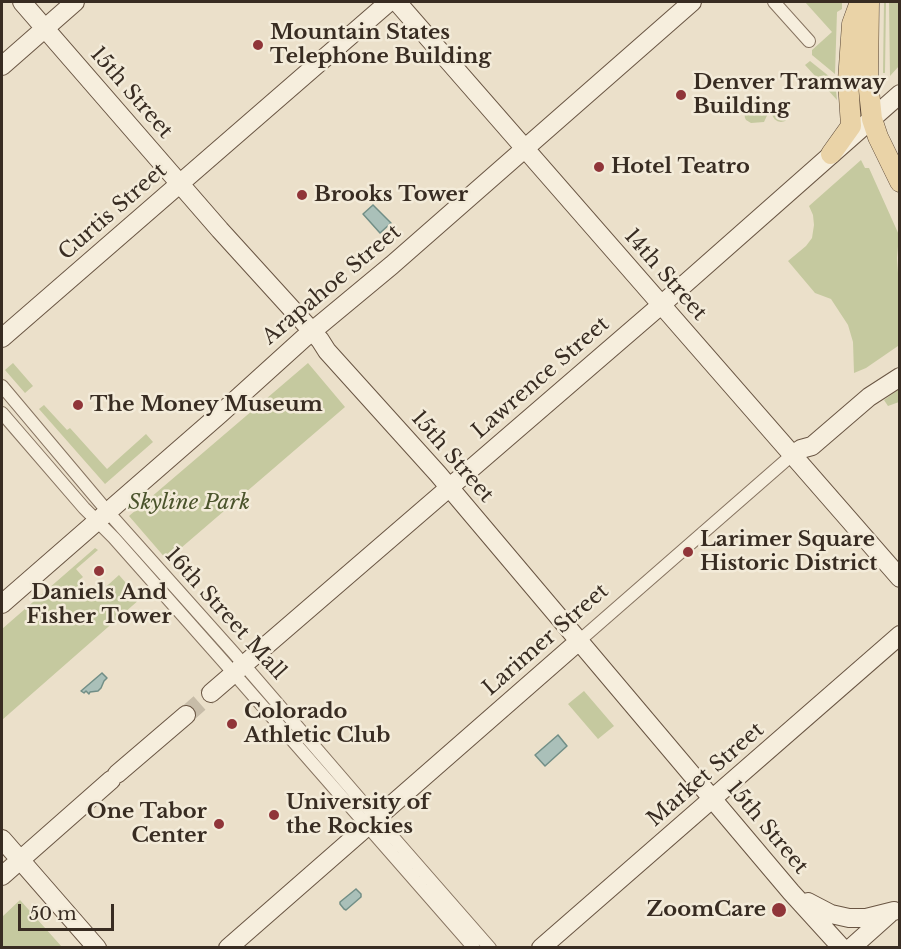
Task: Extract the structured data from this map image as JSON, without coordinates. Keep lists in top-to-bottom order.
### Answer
{
  "streets": {
    "street": [
      "15th Street",
      "Curtis Street",
      "14th Street",
      "Arapahoe Street",
      "Lawrence Street",
      "16th Street Mall",
      "Larimer Street",
      "Market Street"
    ]
  },
  "crossings": [
    ["15th Street", "Curtis Street"],
    ["15th Street", "Arapahoe Street"],
    ["15th Street", "Lawrence Street"],
    ["15th Street", "Larimer Street"],
    ["15th Street", "Market Street"],
    ["14th Street", "Arapahoe Street"],
    ["14th Street", "Lawrence Street"],
    ["14th Street", "Larimer Street"],
    ["Arapahoe Street", "16th Street Mall"],
    ["Lawrence Street", "16th Street Mall"],
    ["16th Street Mall", "Larimer Street"]
  ],
  "parks": ["Skyline Park"],
  "places": [
    "Mountain States Telephone Building",
    "Denver Tramway Building",
    "Hotel Teatro",
    "Brooks Tower",
    "The Money Museum",
    "Larimer Square Historic District",
    "Daniels And Fisher Tower",
    "Colorado Athletic Club",
    "University of the Rockies",
    "One Tabor Center",
    "ZoomCare"
  ],
  "scale_bar": "50 m"
}
